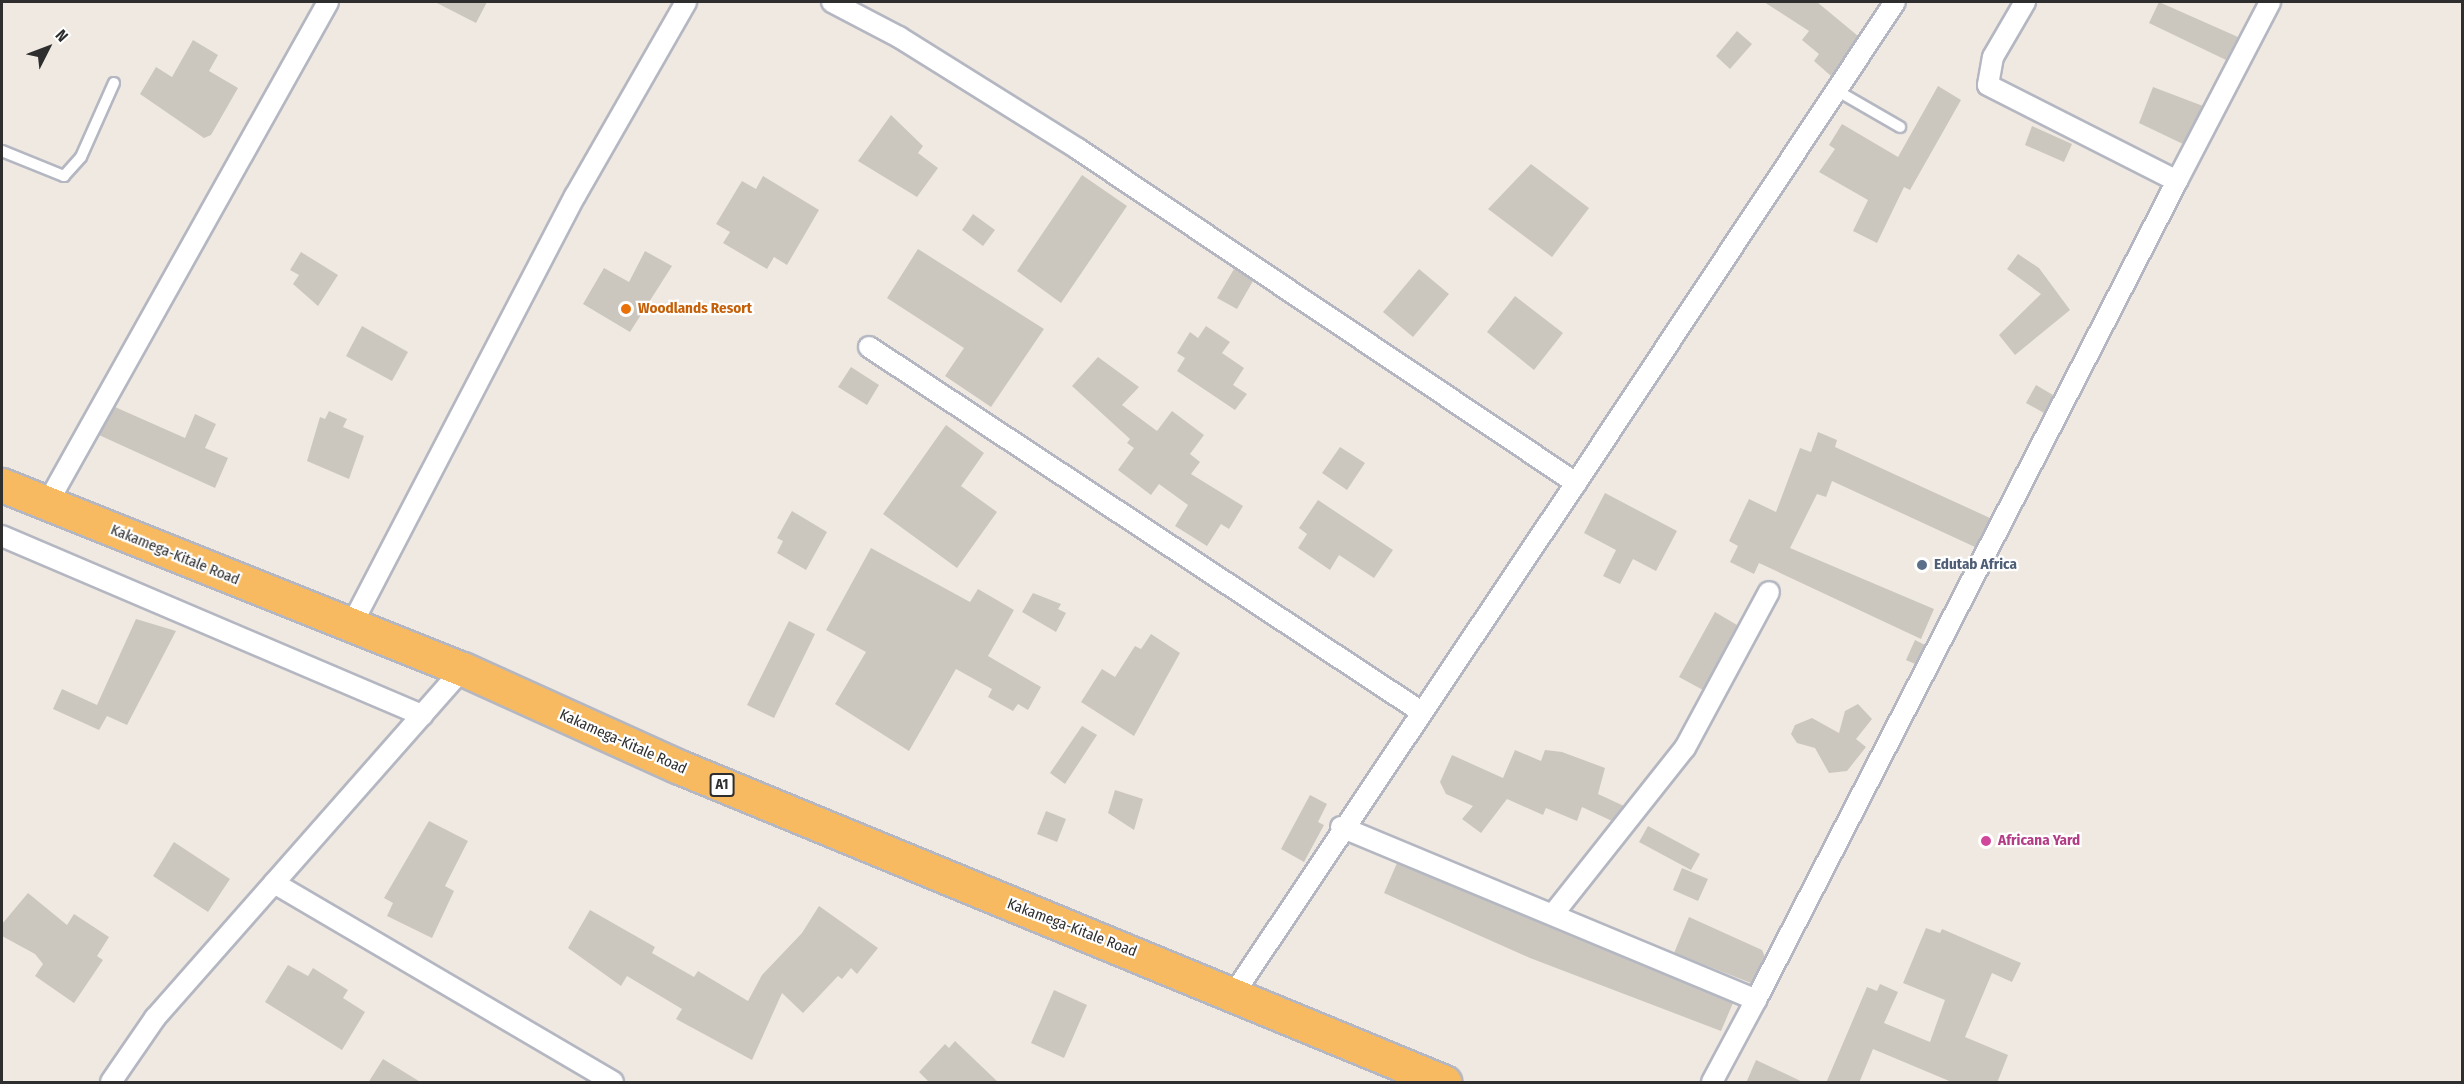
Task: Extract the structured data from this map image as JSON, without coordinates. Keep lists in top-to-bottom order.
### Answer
{
  "streets": {
    "highway": ["Kakamega-Kitale Road", "A1"]
  },
  "places": ["Woodlands Resort", "Edutab Africa", "Africana Yard"],
  "north": "top right"
}
